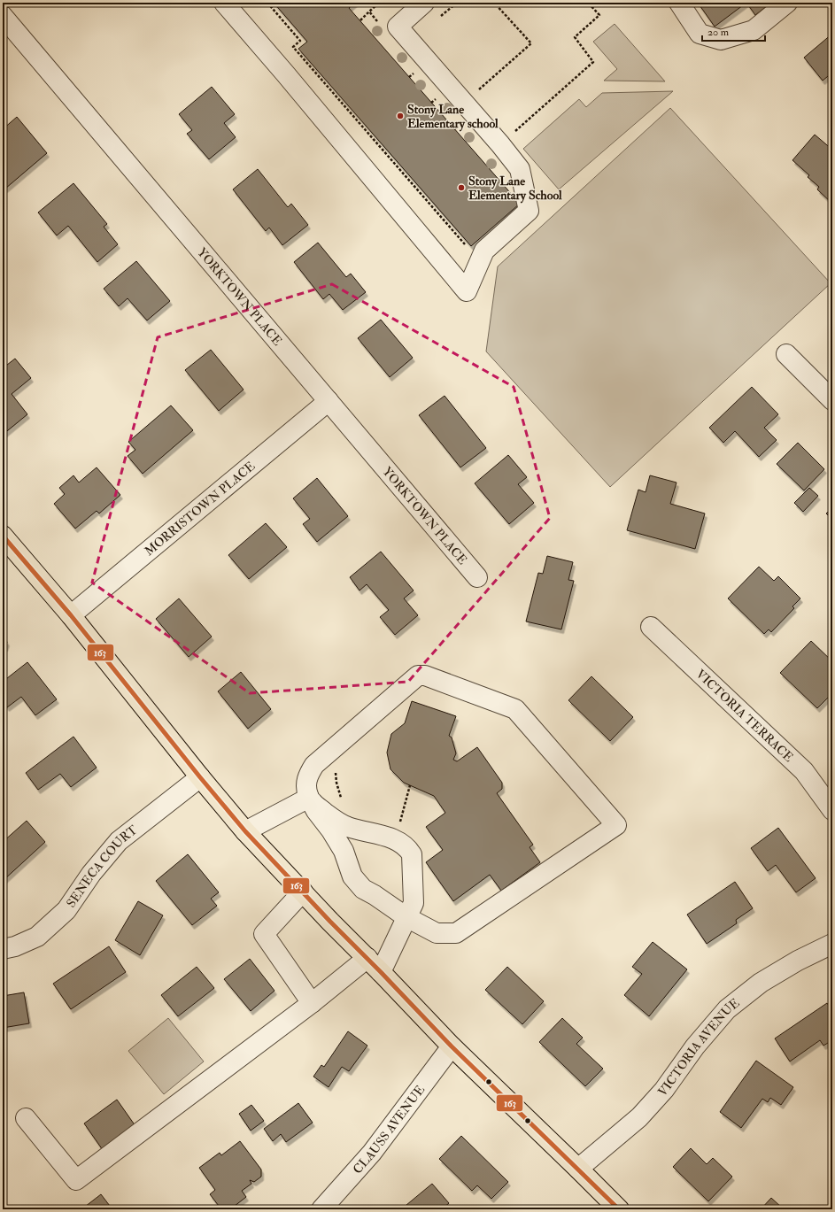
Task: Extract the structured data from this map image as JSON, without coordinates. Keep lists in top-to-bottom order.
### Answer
{
  "streets": {
    "street": [
      "YORKTOWN PLACE",
      "MORRISTOWN PLACE",
      "VICTORIA TERRACE",
      "SENECA COURT",
      "VICTORIA AVENUE",
      "CLAUSS AVENUE"
    ]
  },
  "crossings": [
    ["YORKTOWN PLACE", "MORRISTOWN PLACE"]
  ],
  "places": ["Stony Lane Elementary school", "Stony Lane Elementary School"],
  "lines": ["transit line 163"],
  "scale_bar": "20 m"
}
